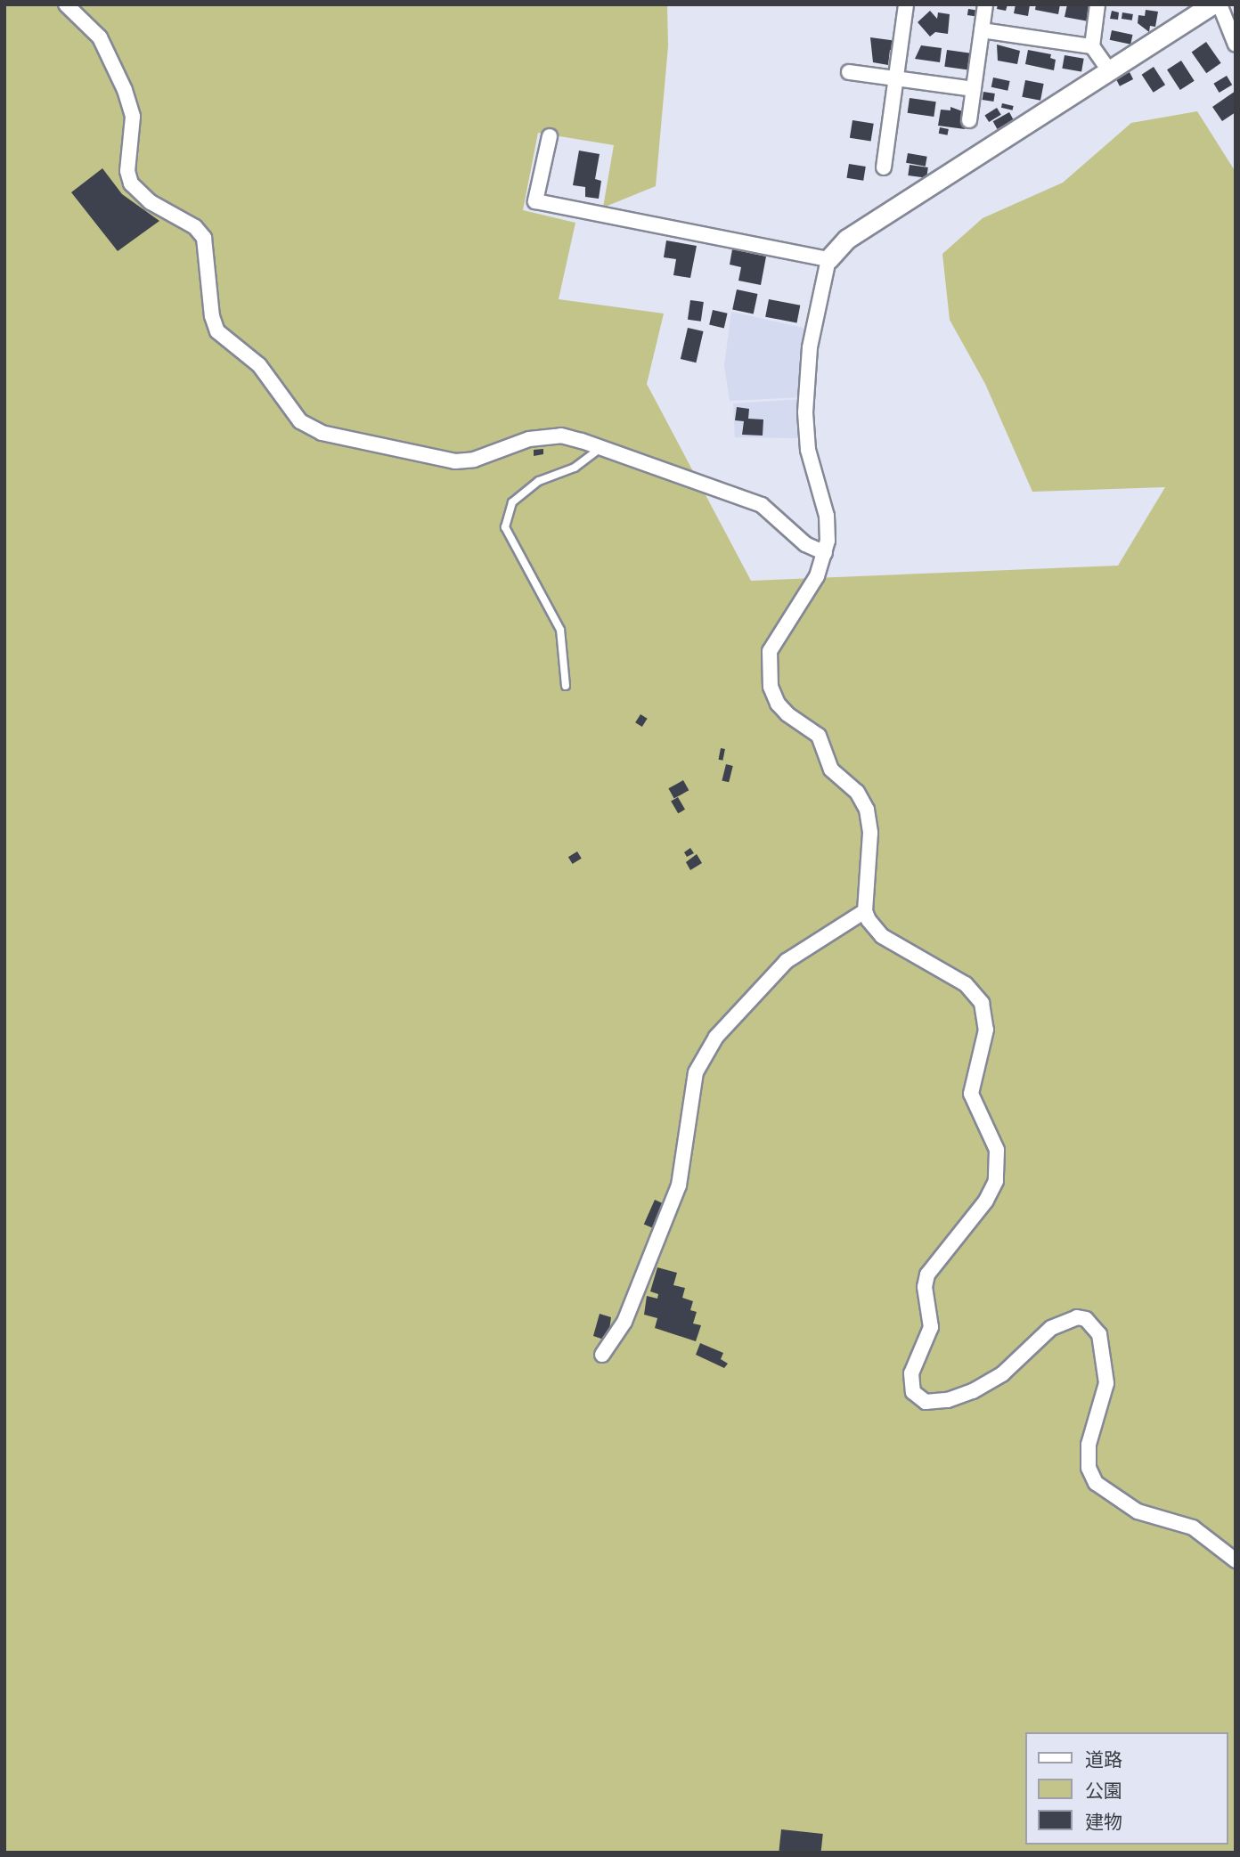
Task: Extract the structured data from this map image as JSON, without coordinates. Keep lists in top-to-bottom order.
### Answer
{
  "legend": ["道路", "公園", "建物"]
}
